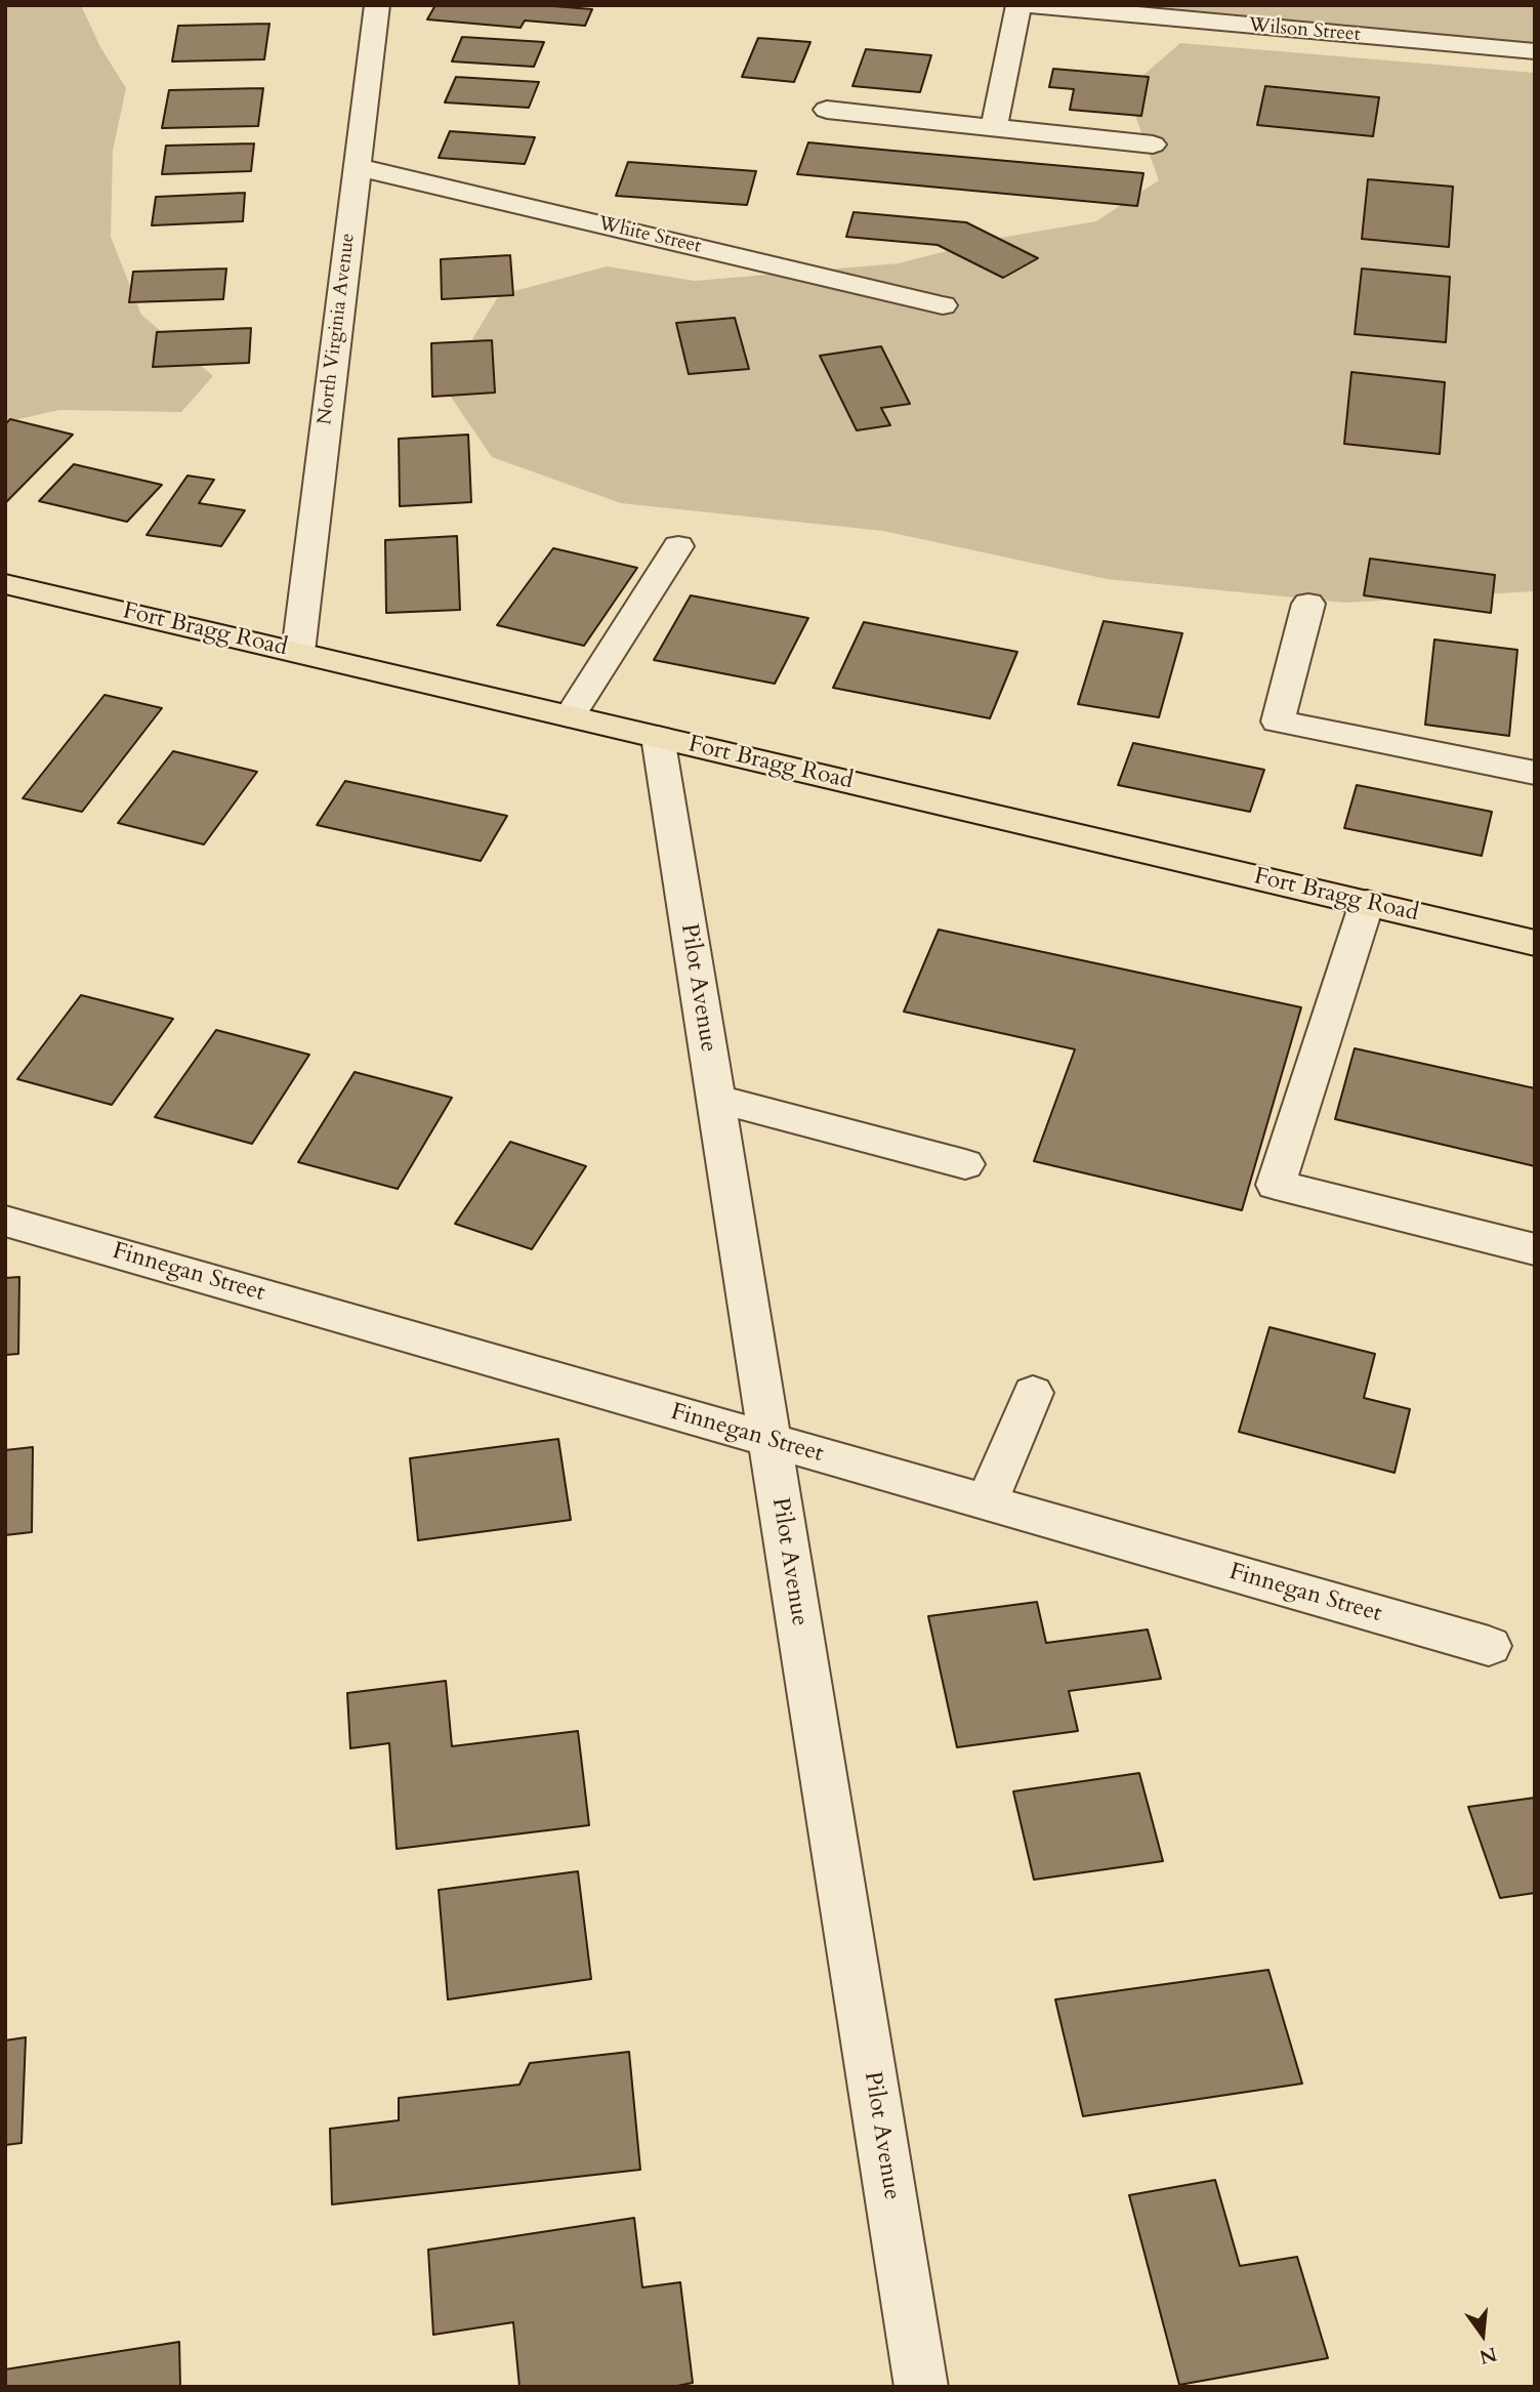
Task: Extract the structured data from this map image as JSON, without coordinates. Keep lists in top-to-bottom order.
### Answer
{
  "streets": {
    "main road": ["Fort Bragg Road"],
    "street": [
      "Wilson Street",
      "White Street",
      "North Virginia Avenue",
      "Pilot Avenue",
      "Finnegan Street"
    ]
  },
  "crossings": [
    ["White Street", "North Virginia Avenue"],
    ["North Virginia Avenue", "Fort Bragg Road"],
    ["Fort Bragg Road", "Pilot Avenue"],
    ["Pilot Avenue", "Finnegan Street"]
  ],
  "north": "bottom"
}
